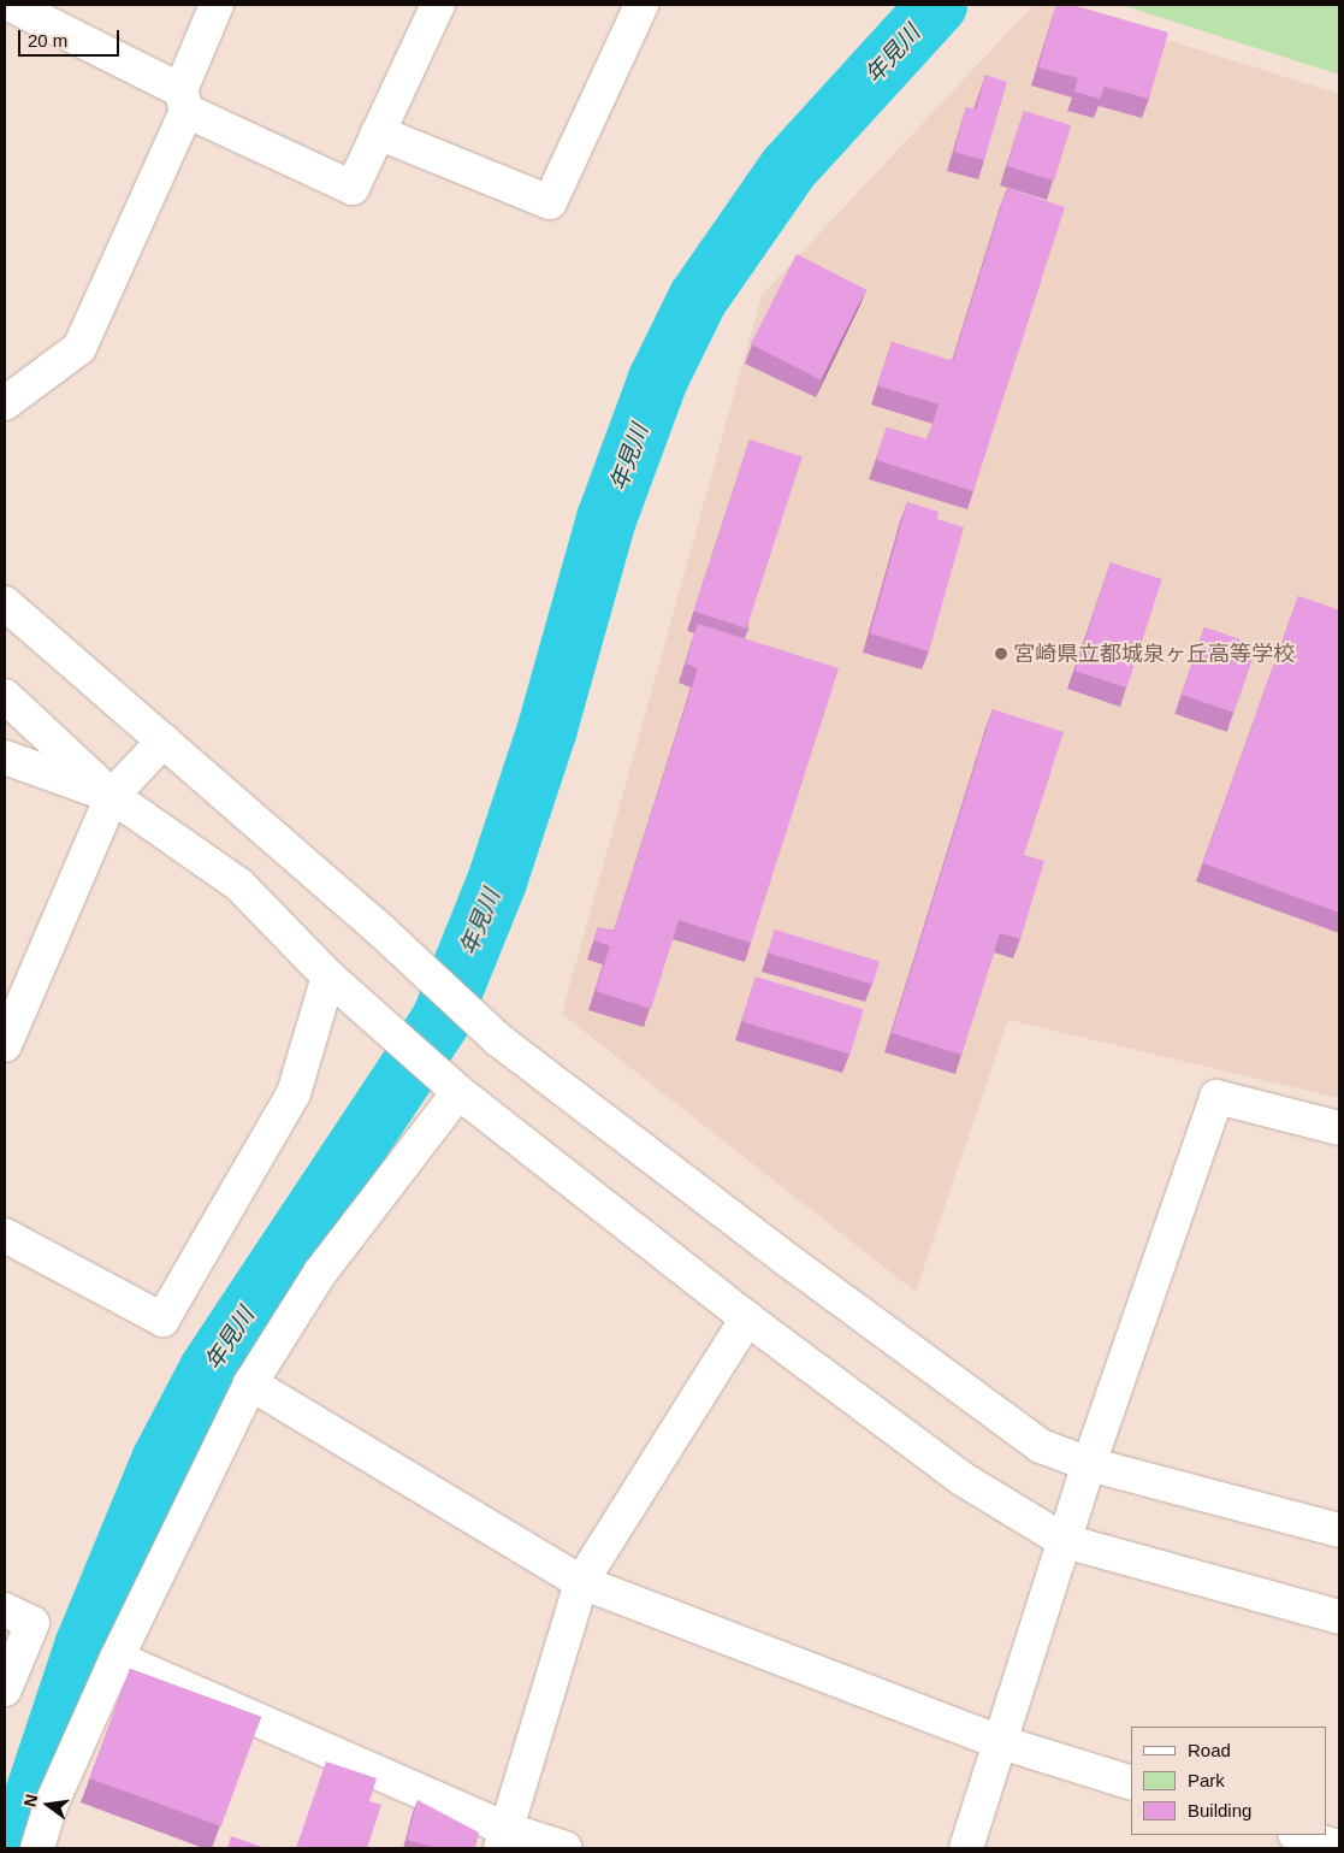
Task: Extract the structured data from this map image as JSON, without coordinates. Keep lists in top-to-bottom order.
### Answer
{
  "water": ["年見川"],
  "places": ["宮崎県立都城泉ヶ丘高等学校"],
  "legend": ["Road", "Park", "Building"],
  "scale_bar": "20 m",
  "north": "left"
}
